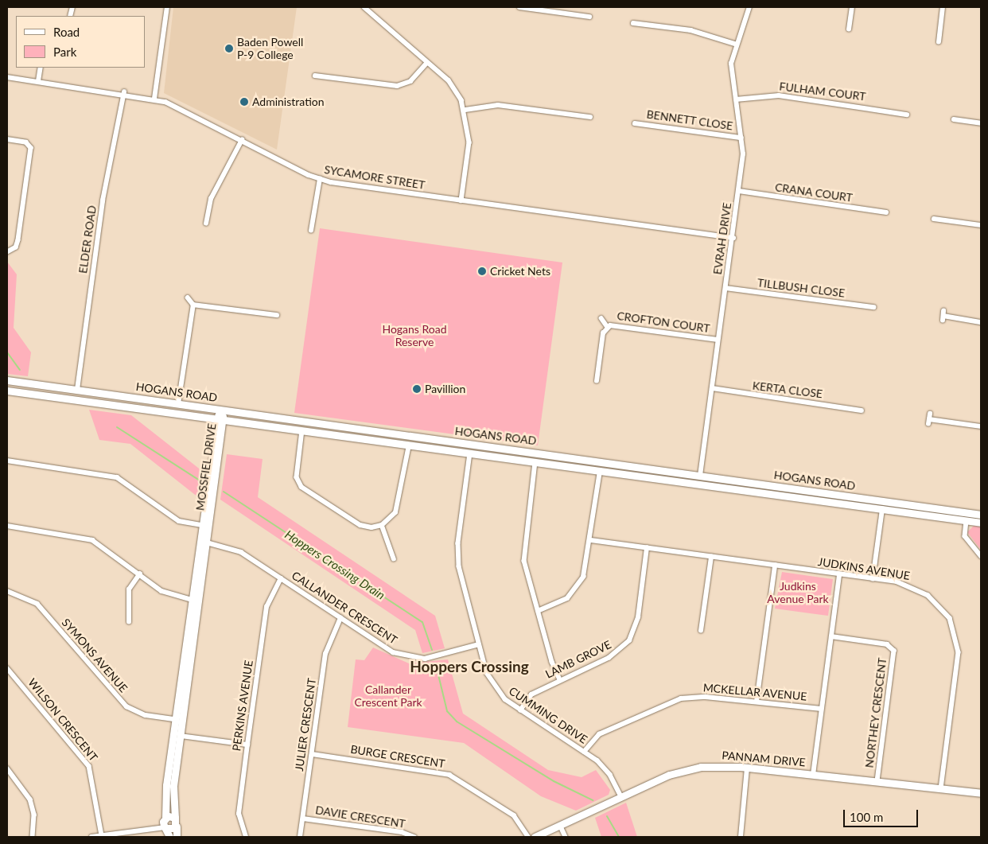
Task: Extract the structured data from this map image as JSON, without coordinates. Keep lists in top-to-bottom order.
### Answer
{
  "streets": {
    "street": [
      "FULHAM COURT",
      "BENNETT CLOSE",
      "SYCAMORE STREET",
      "CRANA COURT",
      "EVRAH DRIVE",
      "ELDER ROAD",
      "TILLBUSH CLOSE",
      "CROFTON COURT",
      "KERTA CLOSE",
      "HOGANS ROAD",
      "MOSSFIEL DRIVE",
      "JUDKINS AVENUE",
      "CALLANDER CRESCENT",
      "SYMONS AVENUE",
      "LAMB GROVE",
      "MCKELLAR AVENUE",
      "PERKINS AVENUE",
      "NORTHEY CRESCENT",
      "CUMMING DRIVE",
      "WILSON CRESCENT",
      "JULIER CRESCENT",
      "BURGE CRESCENT",
      "PANNAM DRIVE",
      "DAVIE CRESCENT"
    ]
  },
  "crossings": [
    ["FULHAM COURT", "EVRAH DRIVE"],
    ["BENNETT CLOSE", "EVRAH DRIVE"],
    ["SYCAMORE STREET", "EVRAH DRIVE"],
    ["SYCAMORE STREET", "ELDER ROAD"],
    ["CRANA COURT", "EVRAH DRIVE"],
    ["EVRAH DRIVE", "TILLBUSH CLOSE"],
    ["EVRAH DRIVE", "CROFTON COURT"],
    ["EVRAH DRIVE", "KERTA CLOSE"],
    ["EVRAH DRIVE", "HOGANS ROAD"],
    ["ELDER ROAD", "HOGANS ROAD"],
    ["HOGANS ROAD", "MOSSFIEL DRIVE"],
    ["HOGANS ROAD", "CUMMING DRIVE"],
    ["MOSSFIEL DRIVE", "CALLANDER CRESCENT"],
    ["MOSSFIEL DRIVE", "SYMONS AVENUE"],
    ["JUDKINS AVENUE", "LAMB GROVE"],
    ["JUDKINS AVENUE", "PANNAM DRIVE"],
    ["CALLANDER CRESCENT", "PERKINS AVENUE"],
    ["CALLANDER CRESCENT", "CUMMING DRIVE"],
    ["CALLANDER CRESCENT", "JULIER CRESCENT"],
    ["LAMB GROVE", "CUMMING DRIVE"],
    ["MCKELLAR AVENUE", "CUMMING DRIVE"],
    ["NORTHEY CRESCENT", "PANNAM DRIVE"],
    ["CUMMING DRIVE", "PANNAM DRIVE"],
    ["JULIER CRESCENT", "BURGE CRESCENT"],
    ["JULIER CRESCENT", "DAVIE CRESCENT"]
  ],
  "districts": ["Hoppers Crossing"],
  "water": ["Hoppers Crossing Drain"],
  "parks": ["Hogans Road Reserve", "Judkins Avenue Park", "Callander Crescent Park"],
  "places": [
    "Baden Powell P-9 College",
    "Administration",
    "Cricket Nets",
    "Pavillion"
  ],
  "legend": ["Road", "Park"],
  "scale_bar": "100 m"
}
